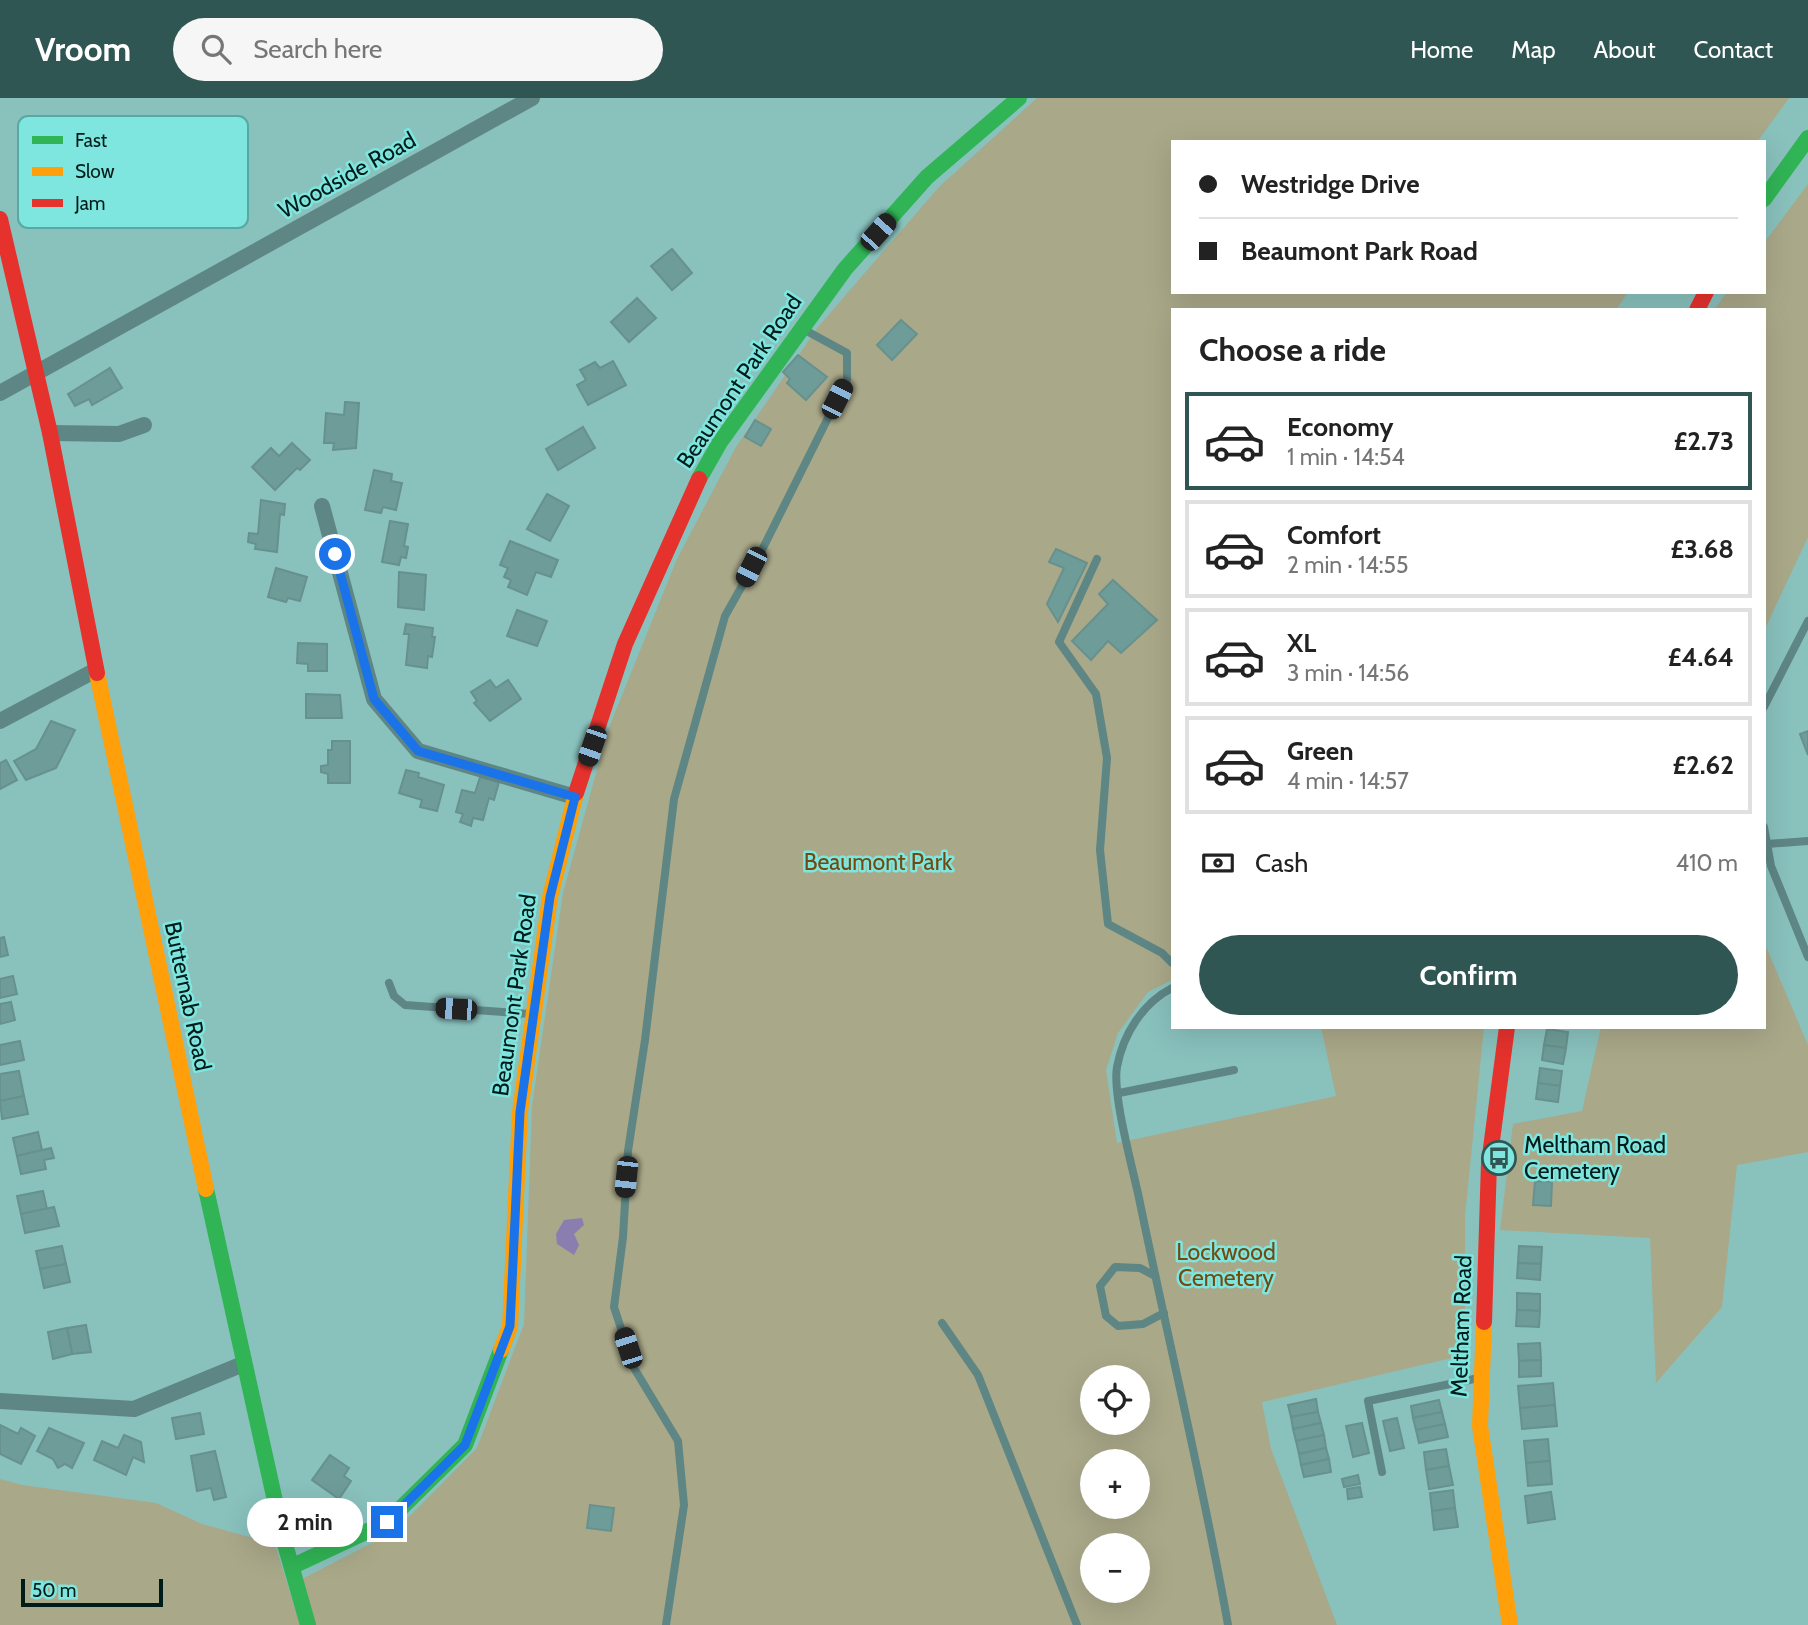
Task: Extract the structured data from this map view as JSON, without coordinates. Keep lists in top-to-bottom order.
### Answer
{
  "streets": {
    "street": [
      "Woodside Road",
      "Beaumont Park Road",
      "Butternab Road",
      "Meltham Road"
    ]
  },
  "crossings": [
    ["Woodside Road", "Butternab Road"],
    ["Beaumont Park Road", "Butternab Road"]
  ],
  "parks": ["Beaumont Park", "Lockwood Cemetery"],
  "places": {
    "bus stop": ["Meltham Road Cemetery"]
  },
  "legend": ["Fast", "Slow", "Jam"],
  "scale_bar": "50 m",
  "page": {
    "header": "Vroom",
    "search": "Search here",
    "nav": [
      "Home",
      "Map",
      "About",
      "Contact"
    ],
    "banner": ["Westridge Drive", "Beaumont Park Road"],
    "heading": "Choose a ride",
    "list": [
      {
        "name": "Economy",
        "note": "1 min · 14:54",
        "value": "£2.73"
      },
      {
        "name": "Comfort",
        "note": "2 min · 14:55",
        "value": "£3.68"
      },
      {
        "name": "XL",
        "note": "3 min · 14:56",
        "value": "£4.64"
      },
      {
        "name": "Green",
        "note": "4 min · 14:57",
        "value": "£2.62"
      }
    ],
    "pay": ["Cash", "410 m"],
    "buttons": "Confirm",
    "map_buttons": ["+", "−"],
    "bubble": "2 min",
    "scale": "50 m"
  }
}
